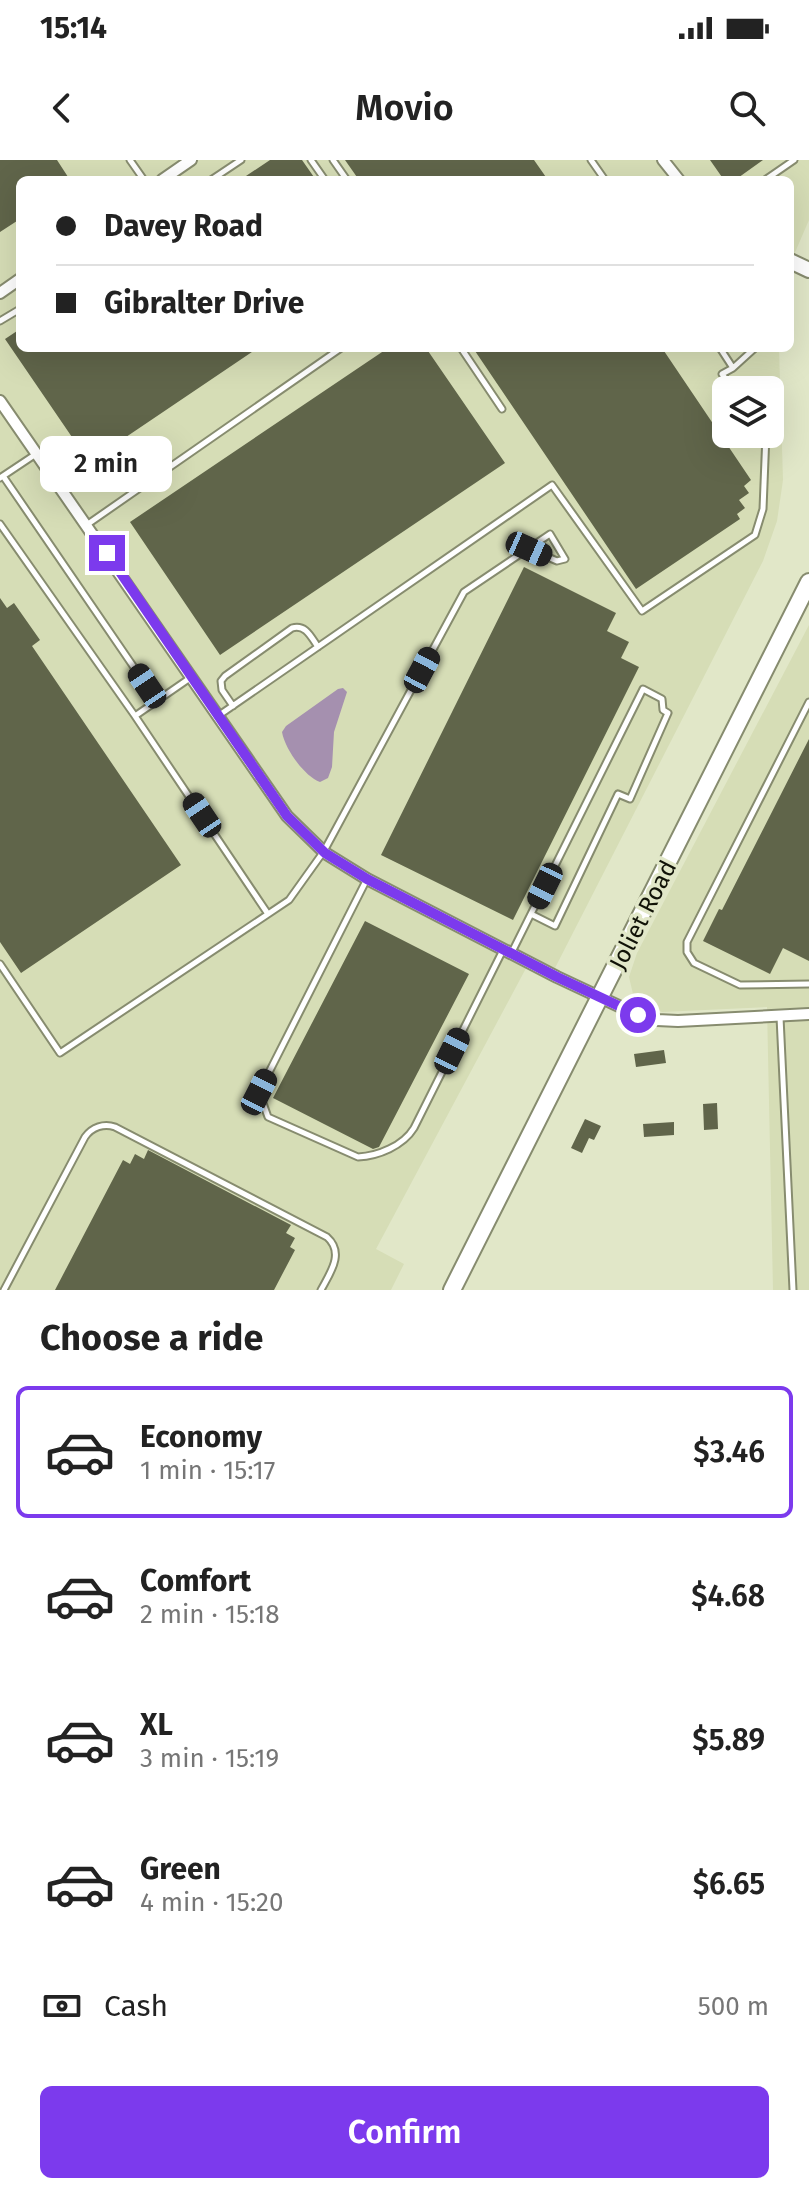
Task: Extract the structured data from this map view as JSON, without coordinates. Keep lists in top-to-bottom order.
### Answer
{
  "streets": {
    "main road": ["Joliet Road"]
  },
  "page": {
    "status": "15:14",
    "header": "Movio",
    "banner": ["Davey Road", "Gibralter Drive"],
    "bubble": "2 min",
    "heading": "Choose a ride",
    "list": [
      {
        "name": "Economy",
        "note": "1 min · 15:17",
        "value": "$3.46"
      },
      {
        "name": "Comfort",
        "note": "2 min · 15:18",
        "value": "$4.68"
      },
      {
        "name": "XL",
        "note": "3 min · 15:19",
        "value": "$5.89"
      },
      {
        "name": "Green",
        "note": "4 min · 15:20",
        "value": "$6.65"
      }
    ],
    "pay": ["Cash", "500 m"],
    "buttons": "Confirm"
  }
}
